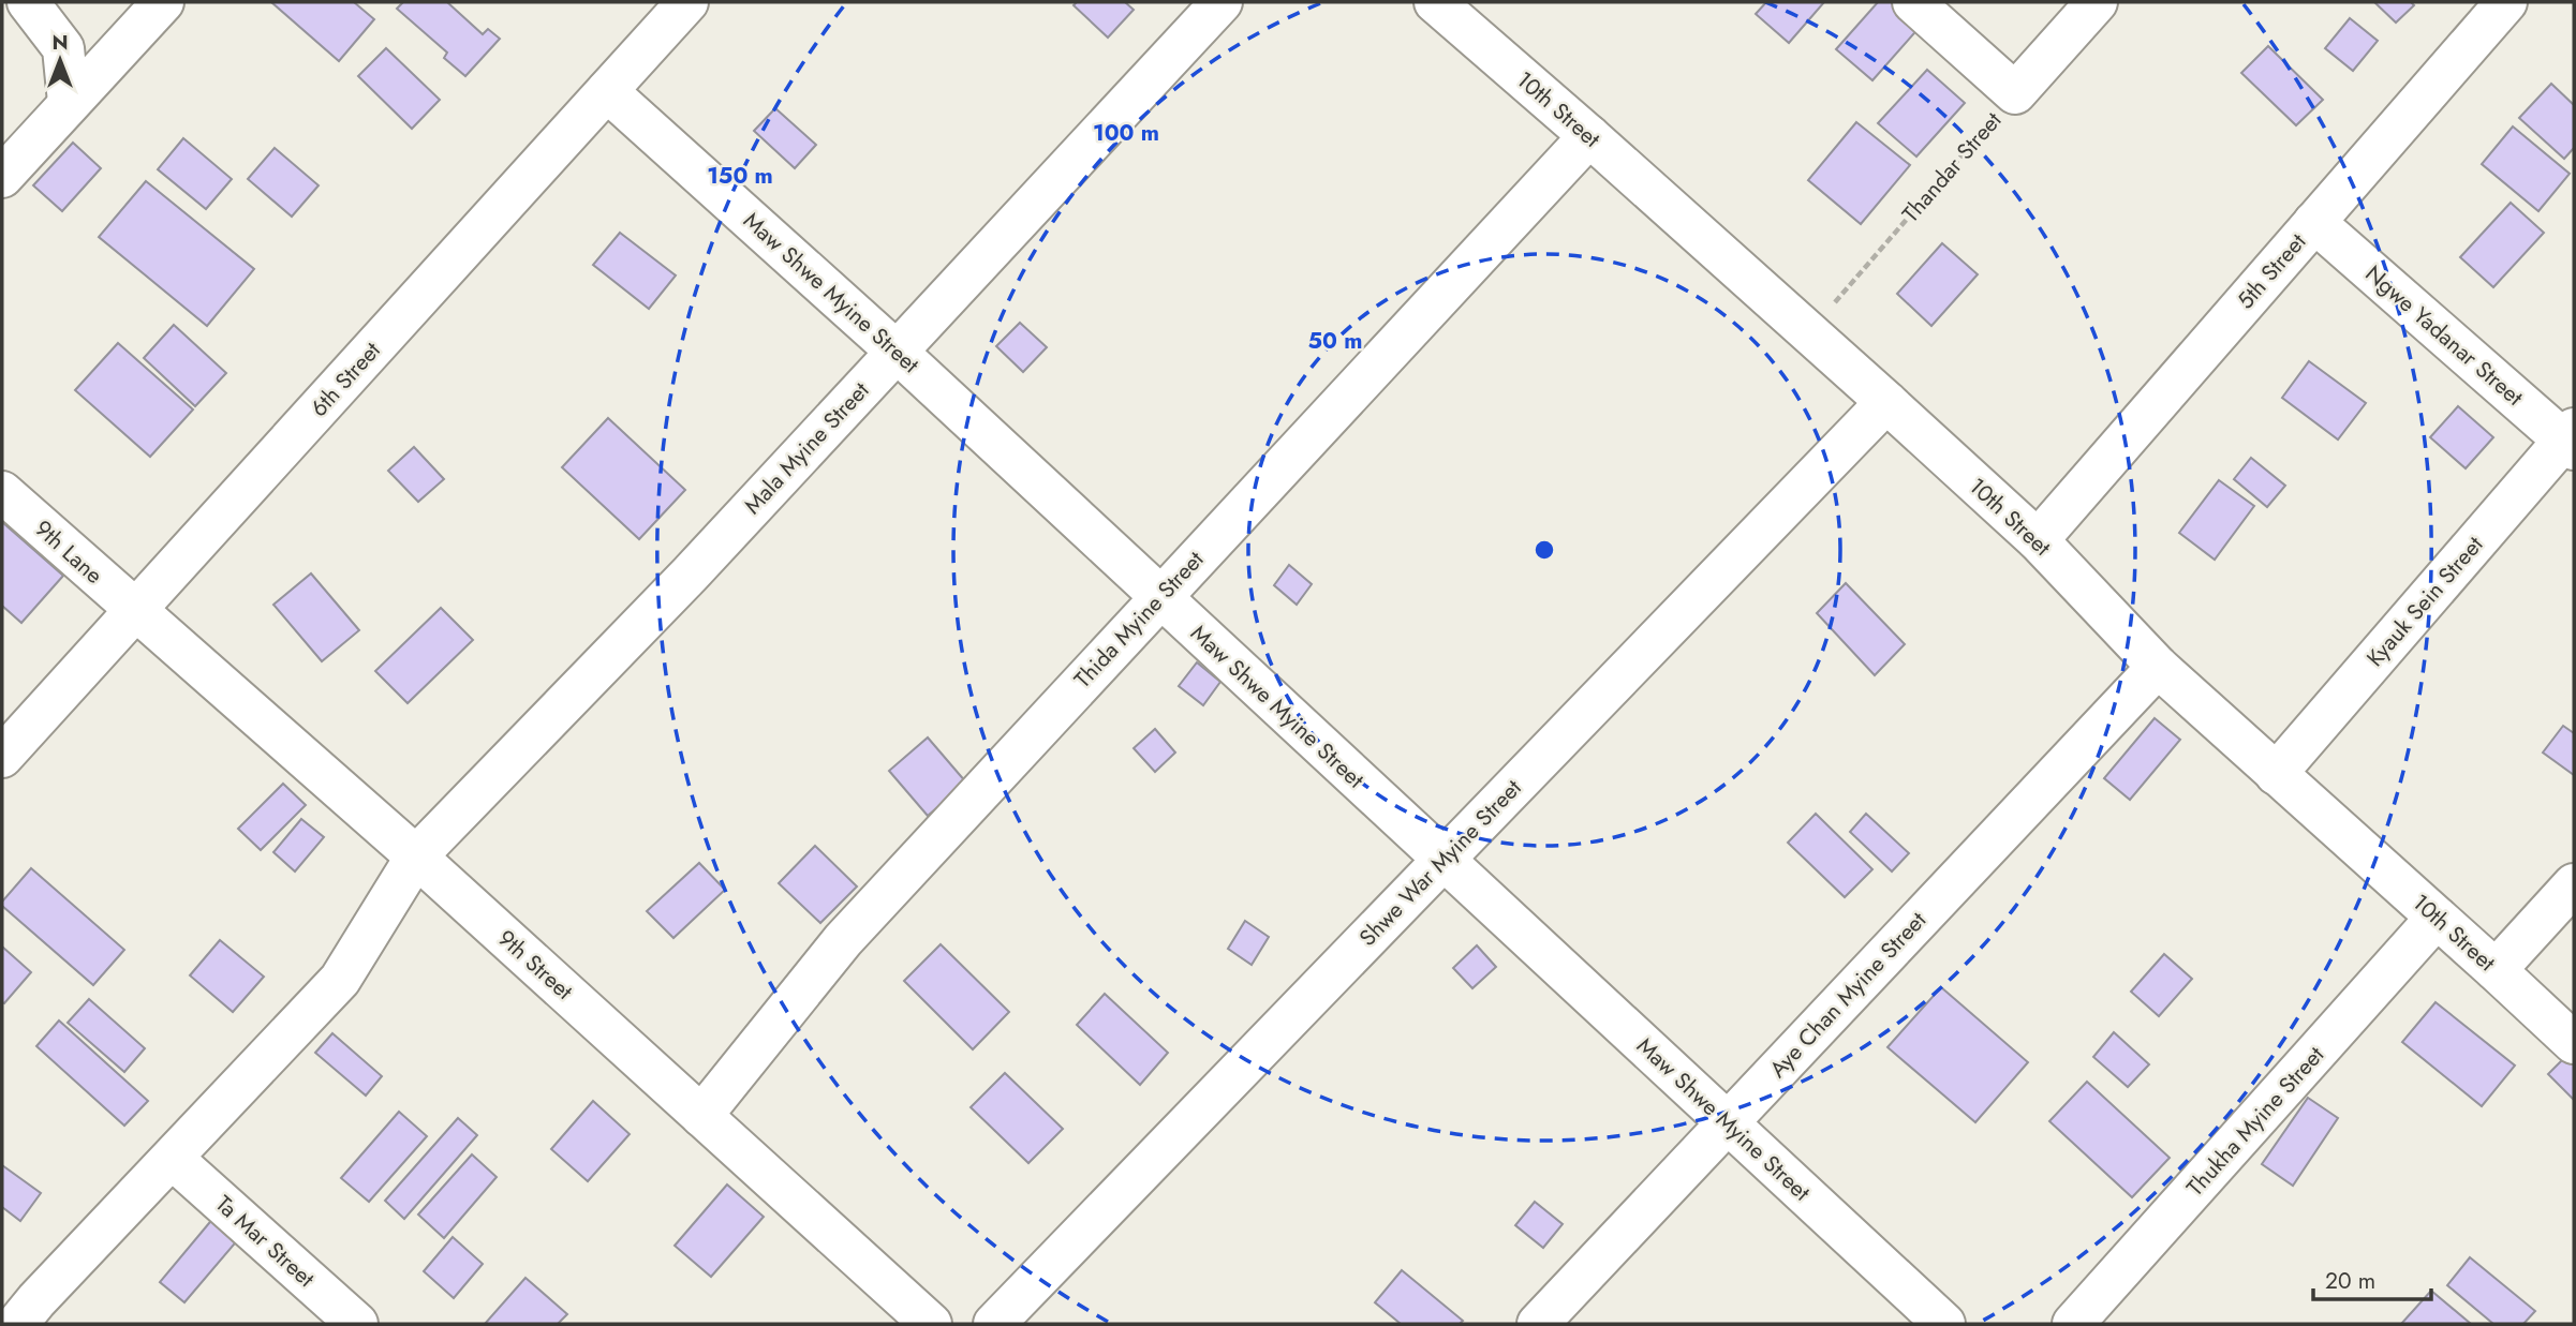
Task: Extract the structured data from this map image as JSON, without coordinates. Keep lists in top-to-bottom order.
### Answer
{
  "streets": {
    "street": [
      "10th Street",
      "Thandar Street",
      "5th Street",
      "Maw Shwe Myine Street",
      "Ngwe Yadanar Street",
      "6th Street",
      "Mala Myine Street",
      "9th Lane",
      "Kyauk Sein Street",
      "Thida Myine Street",
      "Shwe War Myine Street",
      "9th Street",
      "Aye Chan Myine Street",
      "Thukha Myine Street",
      "Ta Mar Street"
    ]
  },
  "crossings": [
    ["10th Street", "Thandar Street"],
    ["10th Street", "5th Street"],
    ["10th Street", "Kyauk Sein Street"],
    ["10th Street", "Thida Myine Street"],
    ["10th Street", "Shwe War Myine Street"],
    ["10th Street", "Aye Chan Myine Street"],
    ["10th Street", "Thukha Myine Street"],
    ["5th Street", "Ngwe Yadanar Street"],
    ["Maw Shwe Myine Street", "6th Street"],
    ["Maw Shwe Myine Street", "Mala Myine Street"],
    ["Maw Shwe Myine Street", "Thida Myine Street"],
    ["Maw Shwe Myine Street", "Shwe War Myine Street"],
    ["Maw Shwe Myine Street", "Aye Chan Myine Street"],
    ["Ngwe Yadanar Street", "Kyauk Sein Street"],
    ["6th Street", "9th Lane"],
    ["6th Street", "9th Street"],
    ["Mala Myine Street", "9th Street"],
    ["Mala Myine Street", "Ta Mar Street"],
    ["9th Lane", "9th Street"],
    ["Thida Myine Street", "9th Street"]
  ],
  "scale_bar": "20 m",
  "north": "top",
  "rings": ["100 m", "150 m", "50 m"]
}
